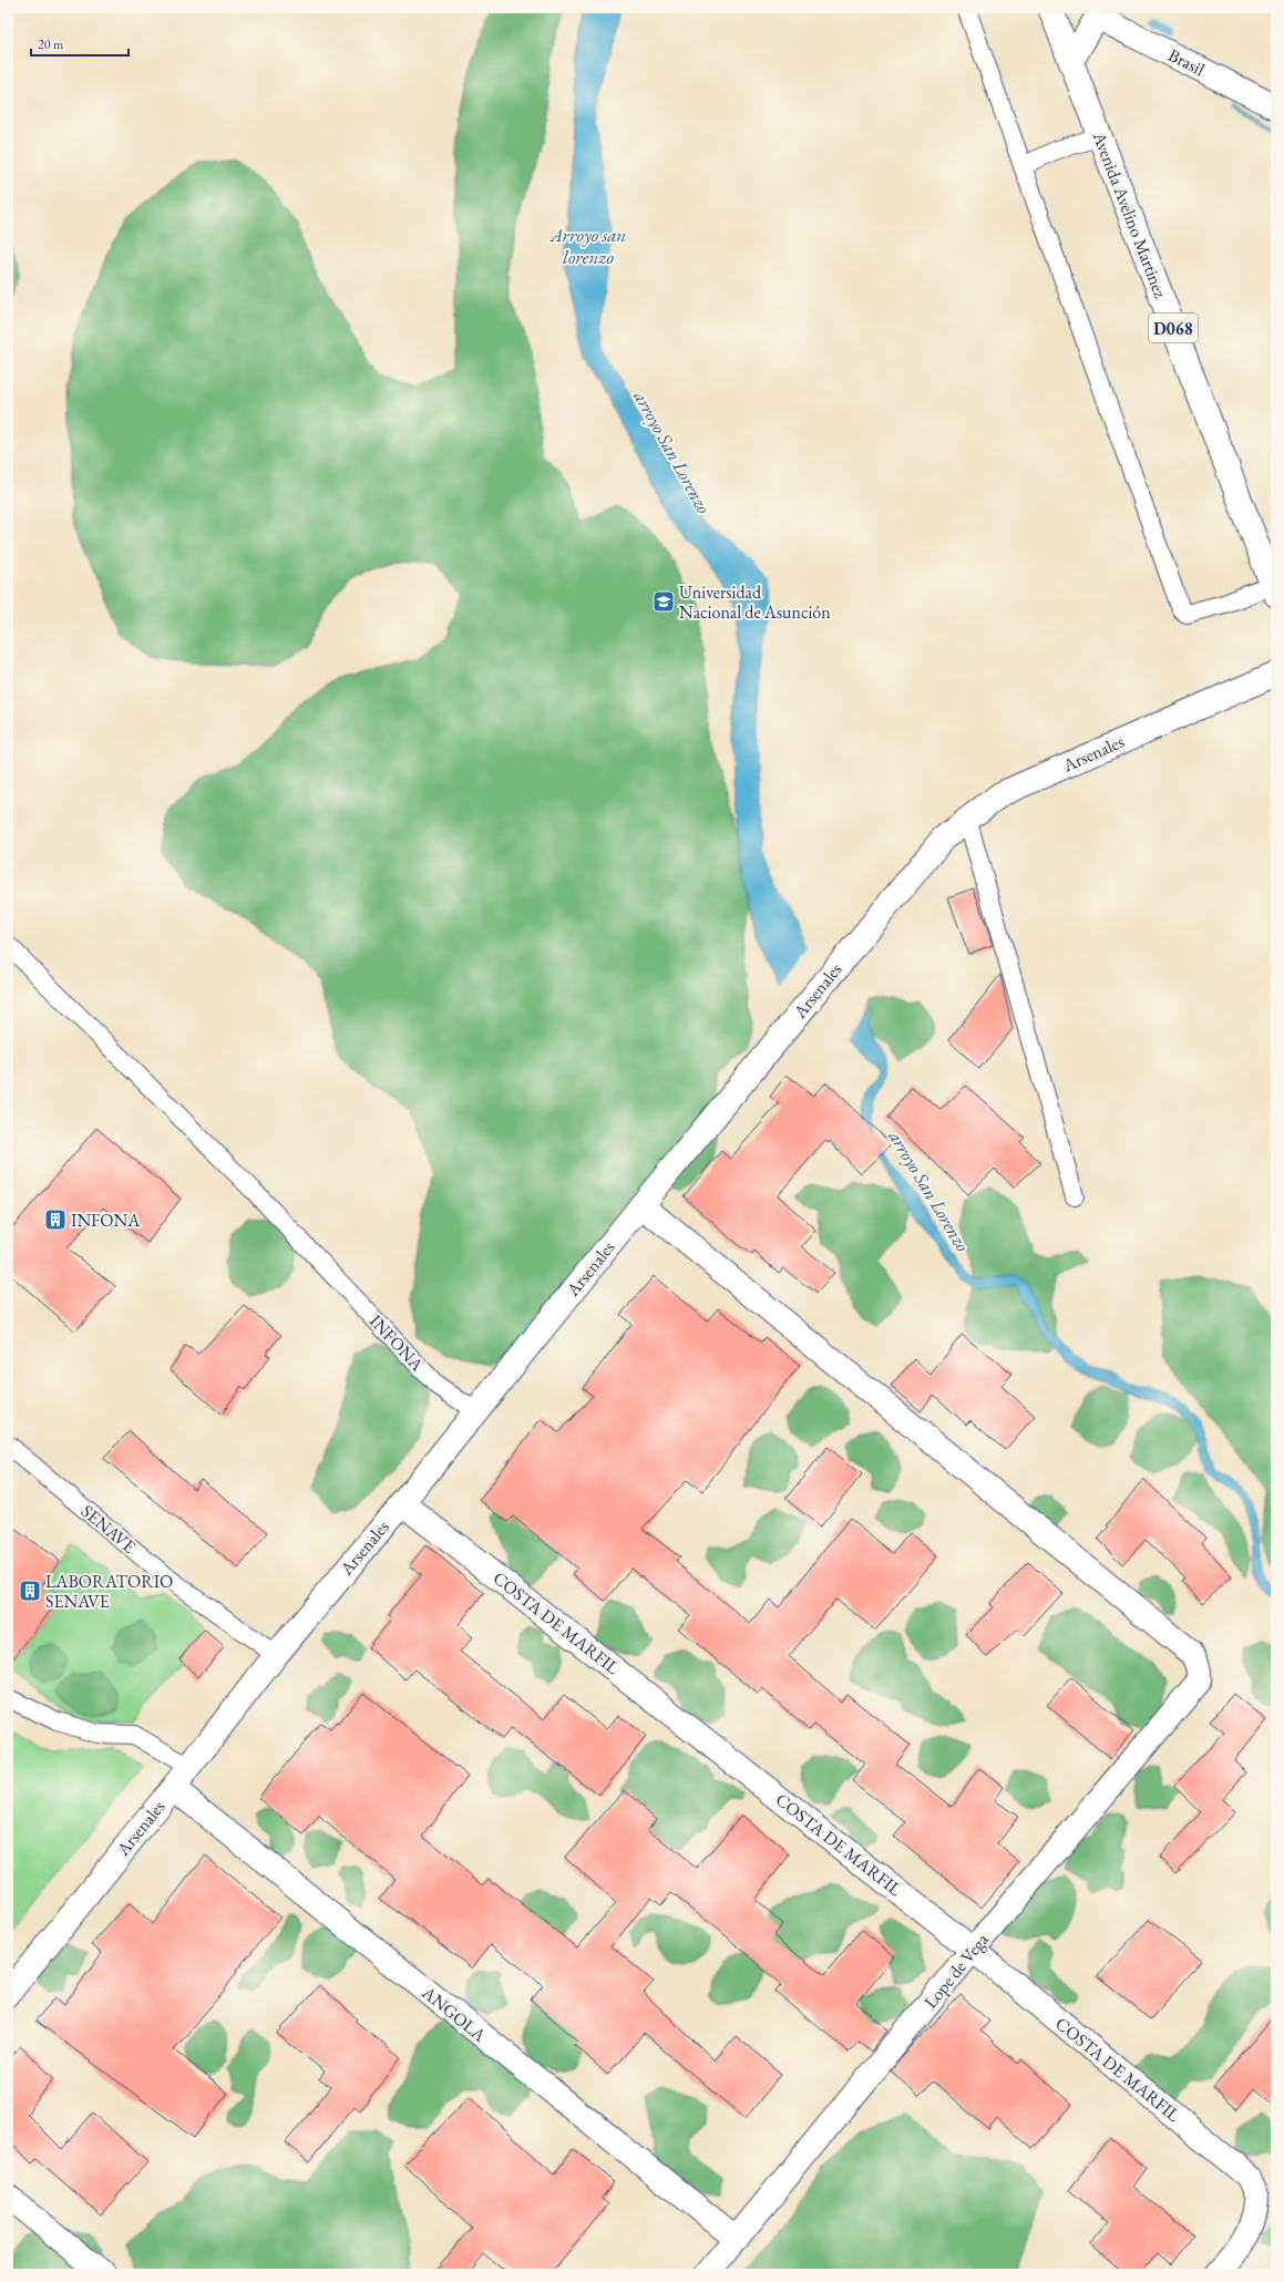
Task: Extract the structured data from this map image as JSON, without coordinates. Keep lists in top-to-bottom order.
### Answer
{
  "streets": {
    "street": [
      "Brasil",
      "Avenida Avelino Martinez",
      "D068",
      "Arsenales",
      "COSTA DE MARFIL",
      "Lope de Vega",
      "ANGOLA"
    ],
    "lane": ["INFONA", "SENAVE"]
  },
  "crossings": [
    ["Arsenales", "INFONA"],
    ["Arsenales", "SENAVE"],
    ["Arsenales", "COSTA DE MARFIL"],
    ["Arsenales", "Lope de Vega"],
    ["Arsenales", "ANGOLA"],
    ["COSTA DE MARFIL", "Lope de Vega"],
    ["Lope de Vega", "ANGOLA"]
  ],
  "water": ["Arroyo san lorenzo", "arroyo San Lorenzo"],
  "places": {
    "school or university": ["Universidad Nacional de Asunción"],
    "building": ["INFONA", "LABORATORIO SENAVE"]
  },
  "scale_bar": "20 m"
}
